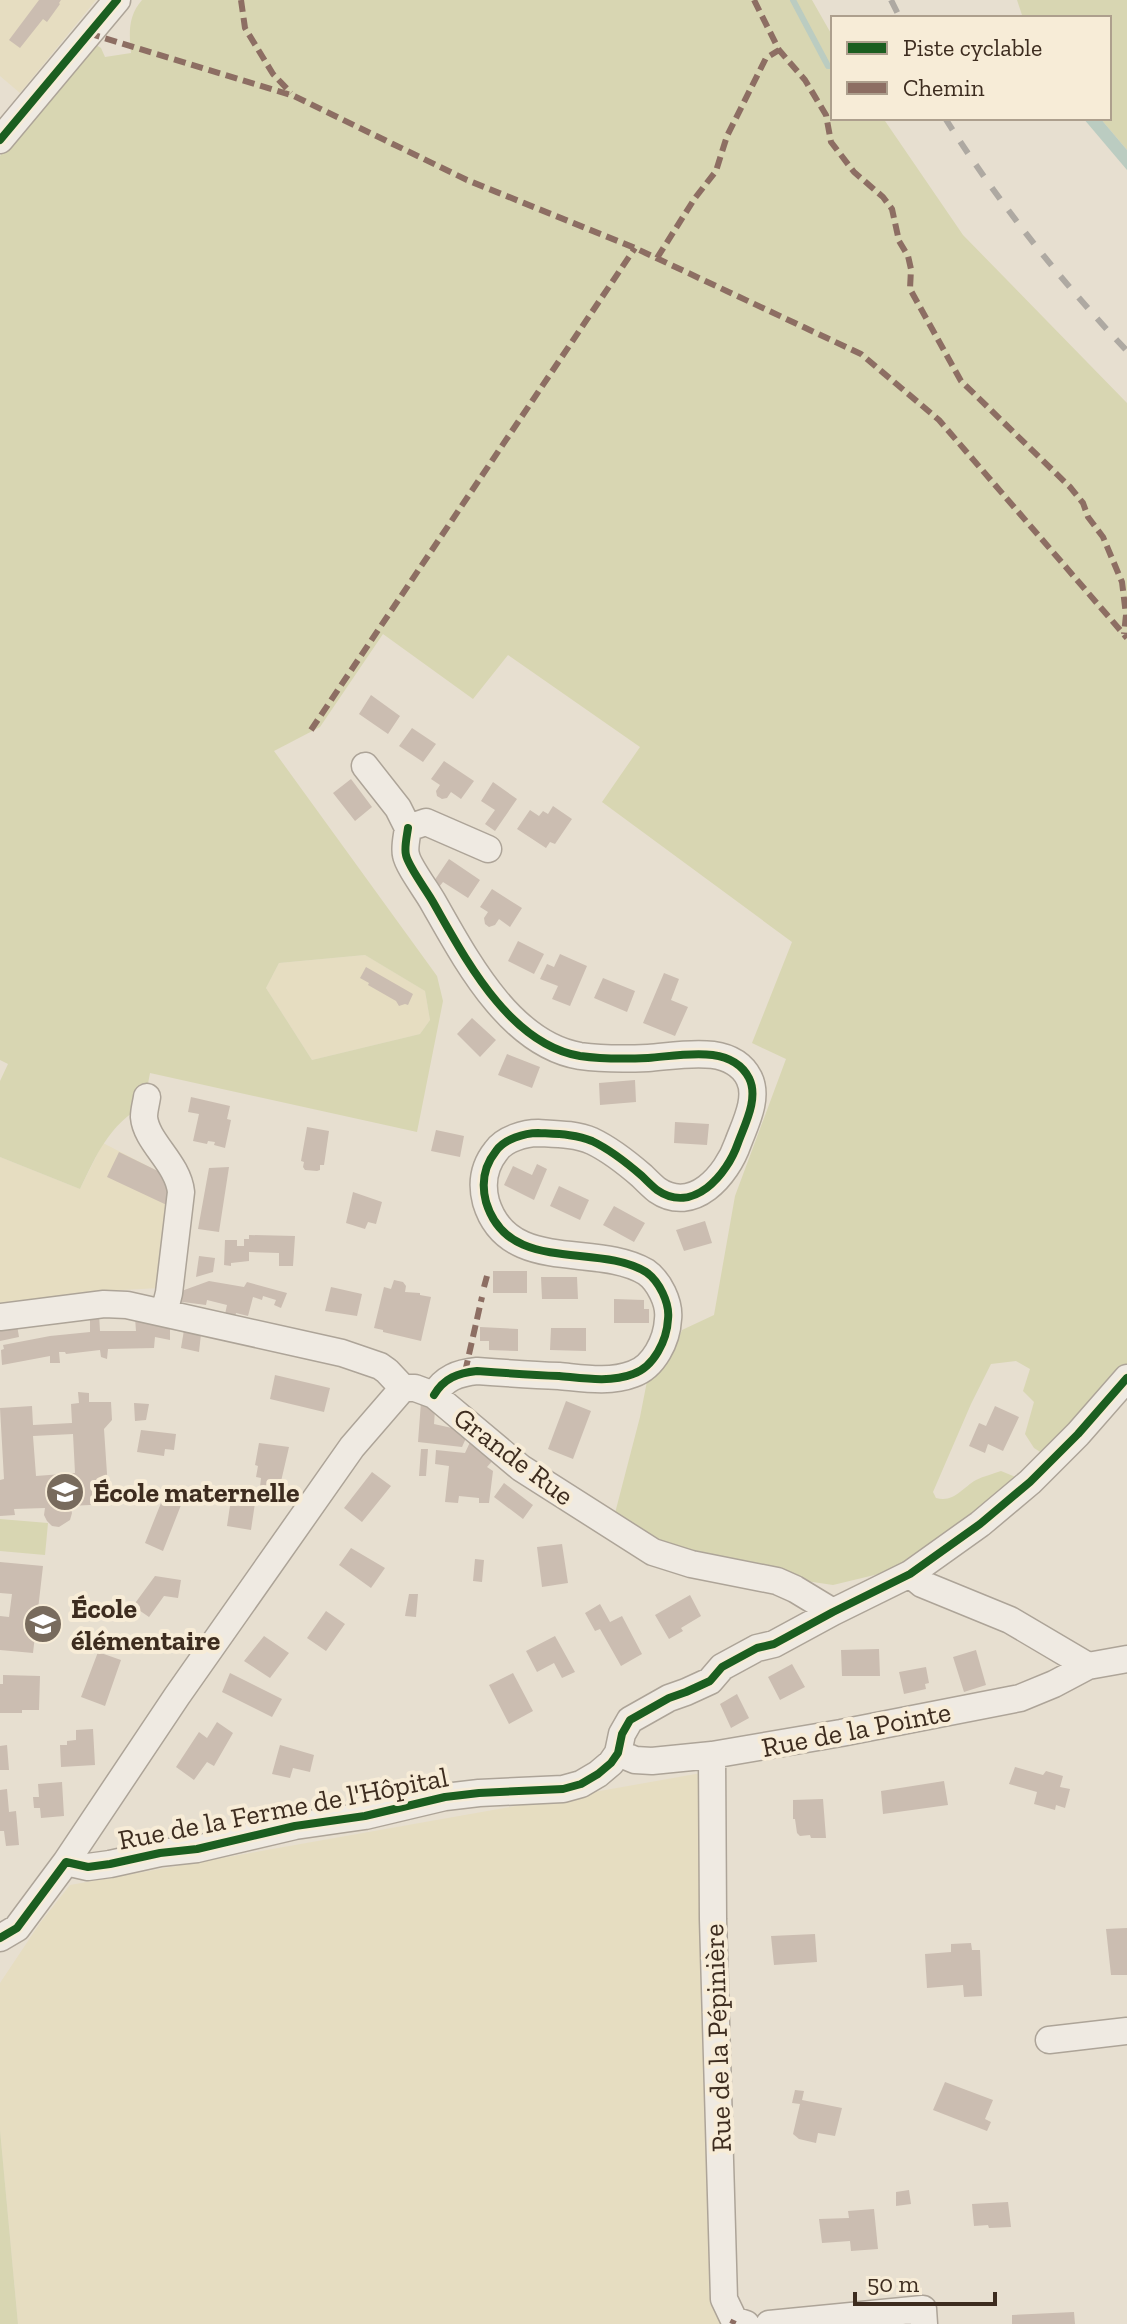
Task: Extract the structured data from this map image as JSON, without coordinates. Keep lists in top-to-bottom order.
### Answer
{
  "streets": {
    "street": [
      "Grande Rue",
      "Rue de la Pointe",
      "Rue de la Ferme de l'Hôpital",
      "Rue de la Pépinière"
    ]
  },
  "crossings": [
    ["Grande Rue", "Rue de la Ferme de l'Hôpital"],
    ["Rue de la Pointe", "Rue de la Ferme de l'Hôpital"],
    ["Rue de la Pointe", "Rue de la Pépinière"]
  ],
  "places": {
    "school or university": ["École maternelle", "École élémentaire"]
  },
  "legend": ["Piste cyclable", "Chemin"],
  "scale_bar": "50 m"
}
